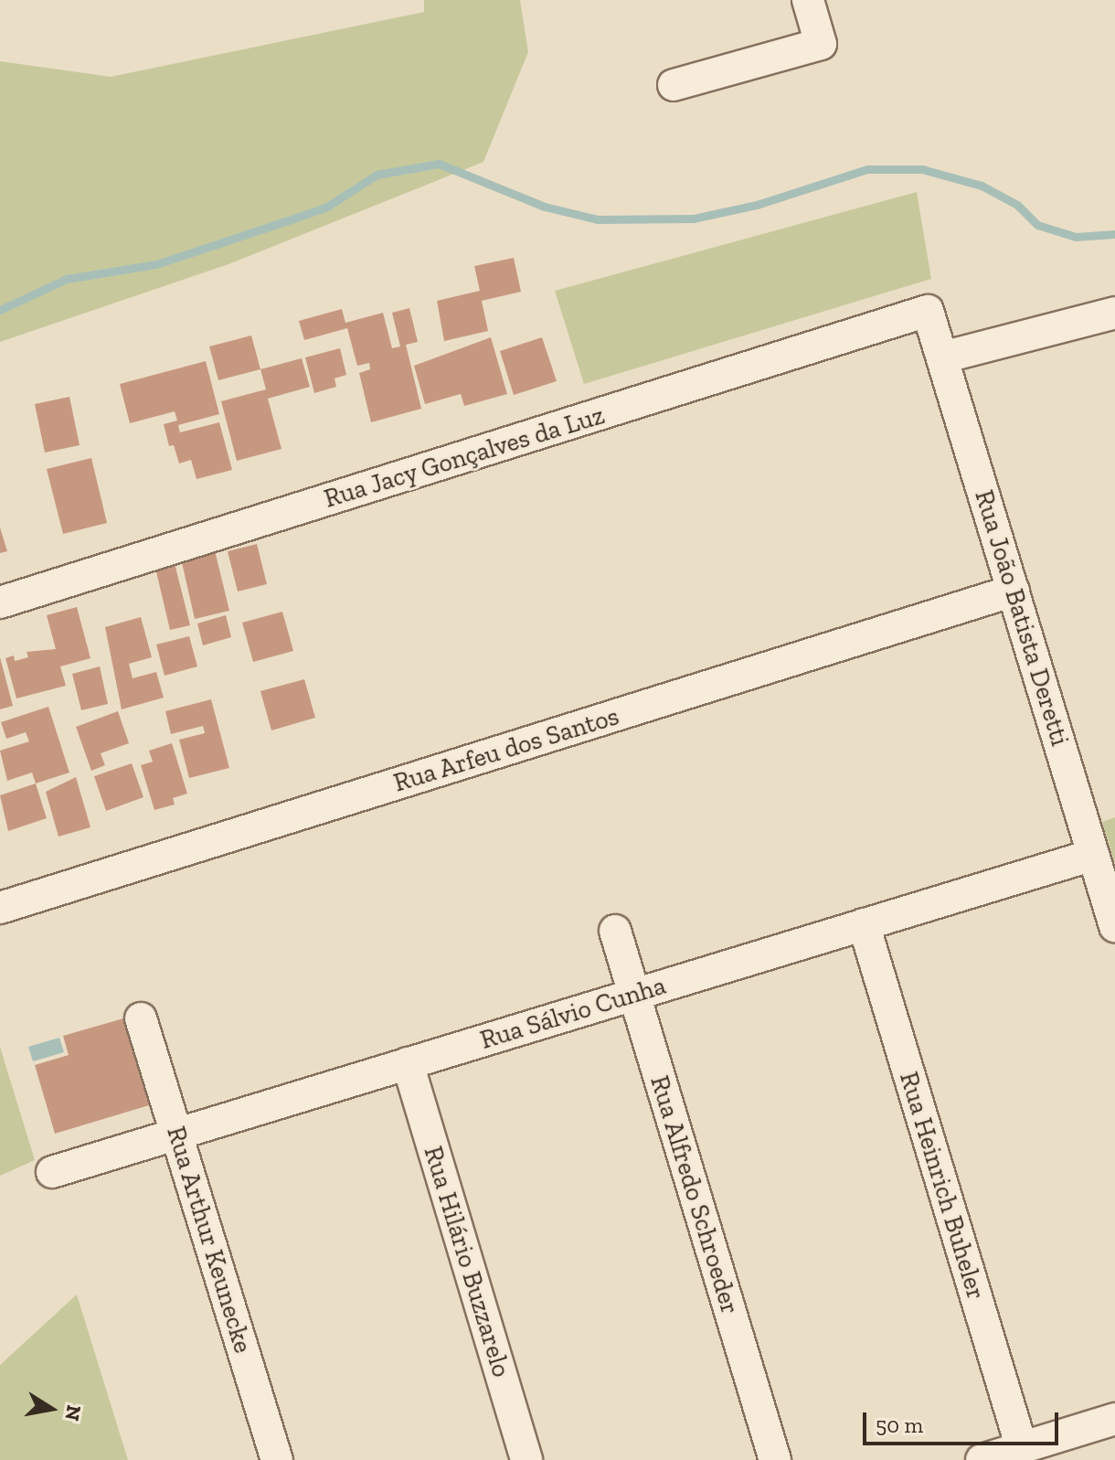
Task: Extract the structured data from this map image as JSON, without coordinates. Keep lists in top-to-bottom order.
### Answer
{
  "streets": {
    "street": [
      "Rua Jacy Gonçalves da Luz",
      "Rua João Batista Deretti",
      "Rua Arfeu dos Santos",
      "Rua Sálvio Cunha",
      "Rua Heinrich Buheler",
      "Rua Alfredo Schroeder",
      "Rua Arthur Keunecke",
      "Rua Hilário Buzzarelo"
    ]
  },
  "crossings": [
    ["Rua Jacy Gonçalves da Luz", "Rua João Batista Deretti"],
    ["Rua João Batista Deretti", "Rua Arfeu dos Santos"],
    ["Rua João Batista Deretti", "Rua Sálvio Cunha"],
    ["Rua Sálvio Cunha", "Rua Heinrich Buheler"],
    ["Rua Sálvio Cunha", "Rua Alfredo Schroeder"],
    ["Rua Sálvio Cunha", "Rua Arthur Keunecke"],
    ["Rua Sálvio Cunha", "Rua Hilário Buzzarelo"]
  ],
  "scale_bar": "50 m",
  "north": "right"
}
